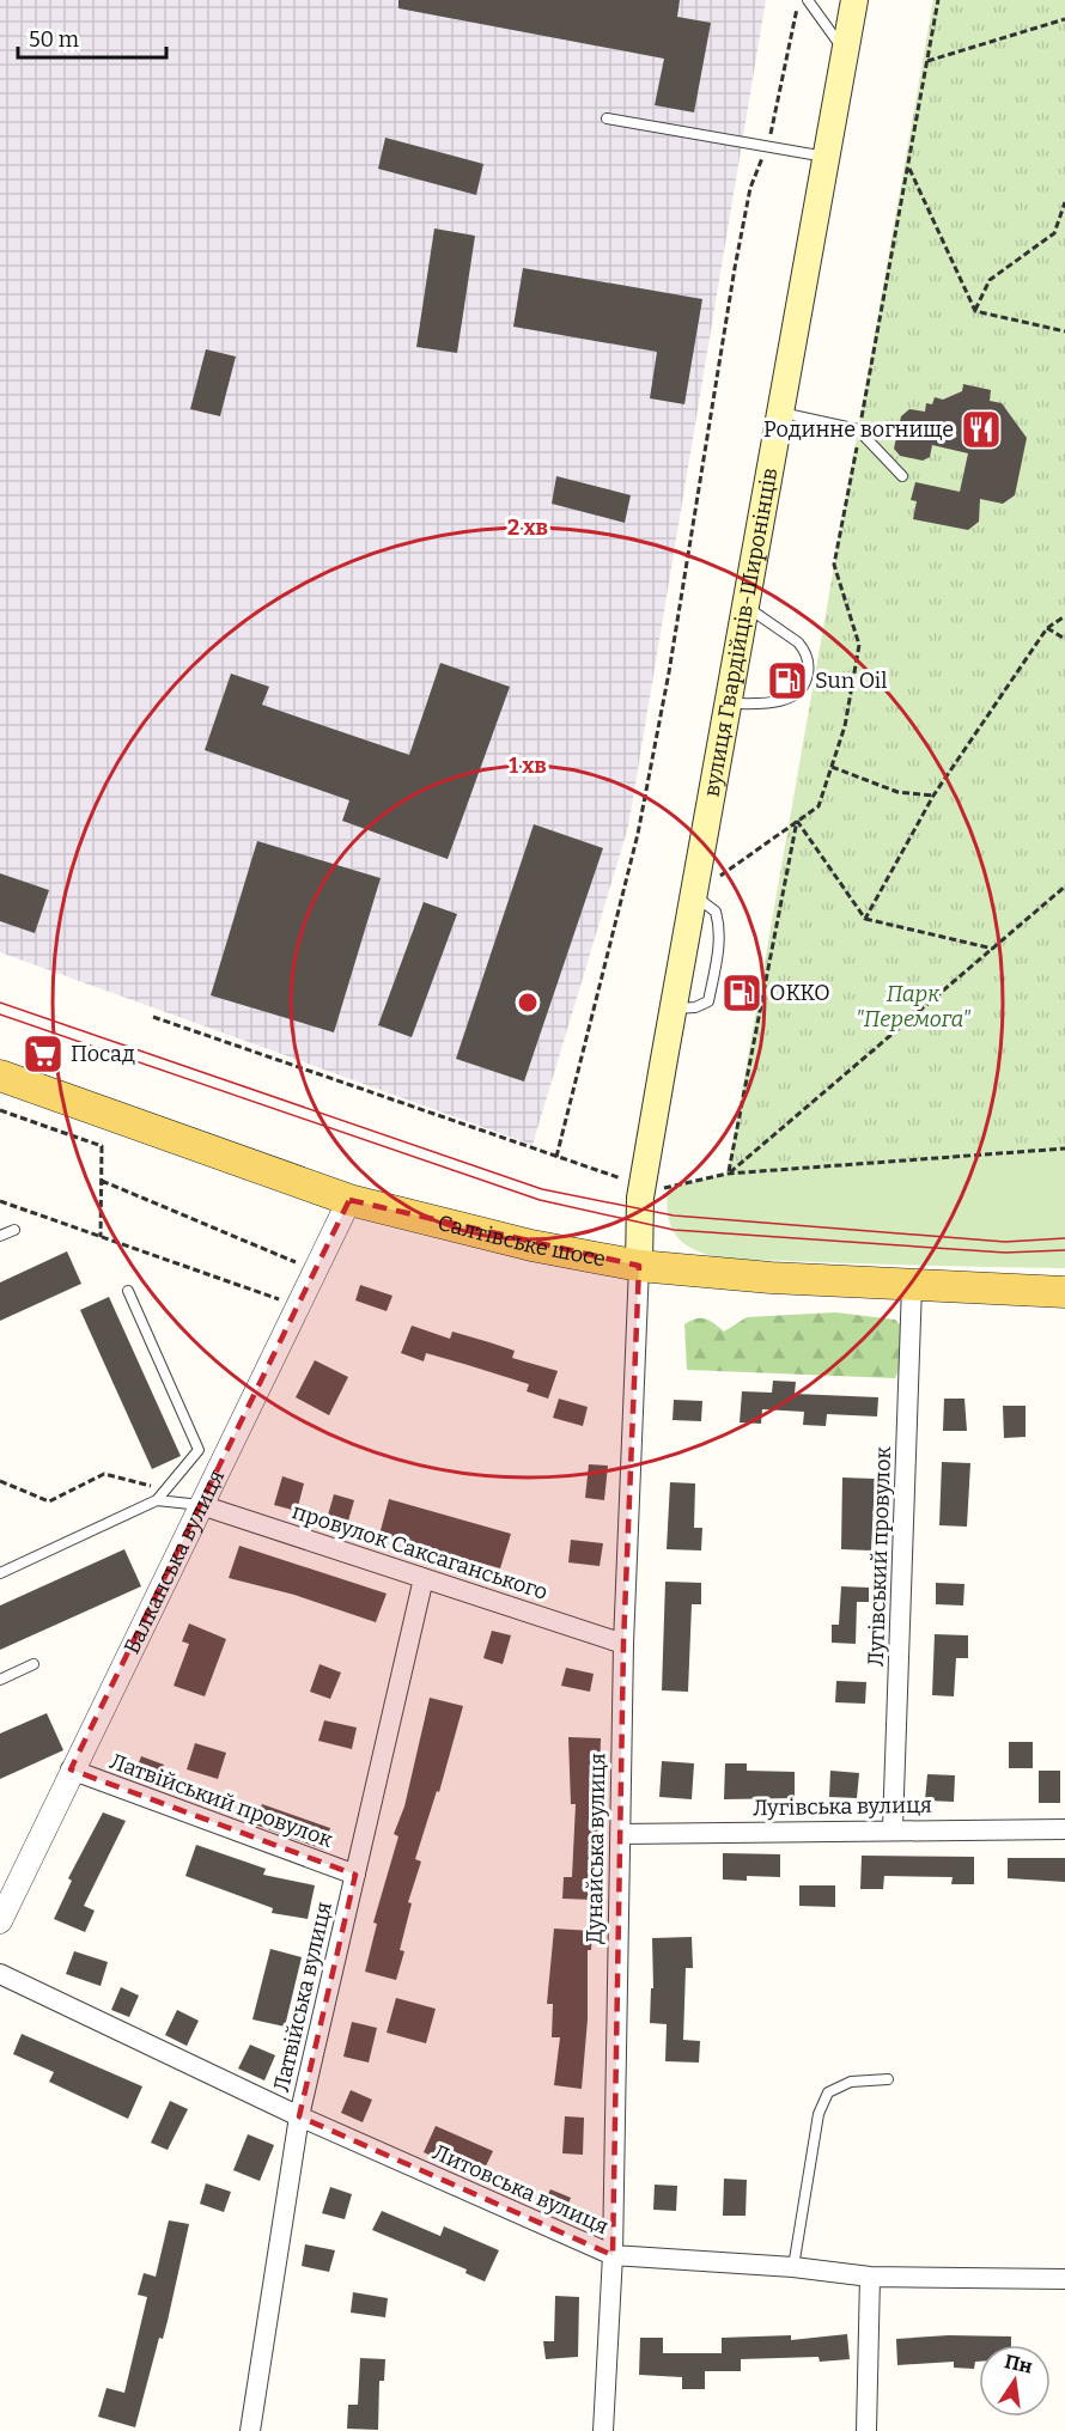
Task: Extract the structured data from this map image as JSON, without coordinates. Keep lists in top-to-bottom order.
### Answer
{
  "streets": {
    "main road": ["вулиця Гвардійців-Широнінців", "Салтівське шосе"],
    "street": [
      "провулок Саксаганського",
      "Лугівський провулок",
      "Балканська вулиця",
      "Латвійський провулок",
      "Лугівська вулиця",
      "Дунайська вулиця",
      "Латвійська вулиця",
      "Литовська вулиця"
    ]
  },
  "crossings": [
    ["вулиця Гвардійців-Широнінців", "Салтівське шосе"],
    ["вулиця Гвардійців-Широнінців", "Дунайська вулиця"],
    ["Салтівське шосе", "Лугівський провулок"],
    ["Салтівське шосе", "Балканська вулиця"],
    ["Салтівське шосе", "Дунайська вулиця"],
    ["провулок Саксаганського", "Балканська вулиця"],
    ["провулок Саксаганського", "Дунайська вулиця"],
    ["провулок Саксаганського", "Латвійська вулиця"],
    ["Лугівський провулок", "Лугівська вулиця"],
    ["Балканська вулиця", "Латвійський провулок"],
    ["Латвійський провулок", "Латвійська вулиця"],
    ["Лугівська вулиця", "Дунайська вулиця"],
    ["Дунайська вулиця", "Литовська вулиця"],
    ["Латвійська вулиця", "Литовська вулиця"]
  ],
  "parks": ["Парк \"Перемога\""],
  "places": {
    "restaurant": ["Родинне вогнище"],
    "fuel station": ["Sun Oil", "ОККО"],
    "supermarket": ["Посад"]
  },
  "scale_bar": "50 m",
  "north": "top",
  "rings": ["2 хв", "1 хв"]
}
